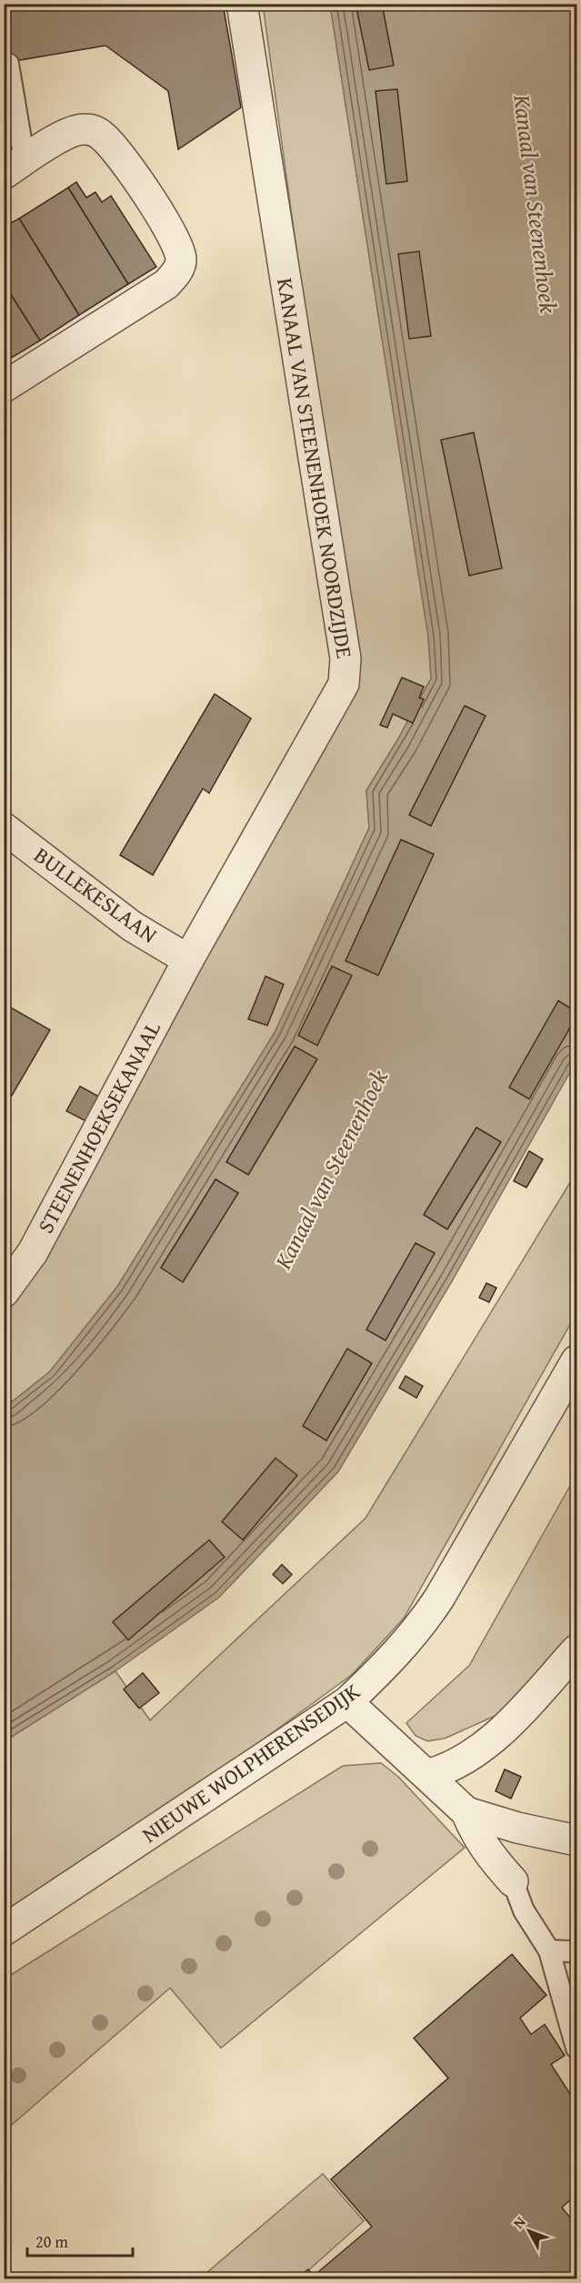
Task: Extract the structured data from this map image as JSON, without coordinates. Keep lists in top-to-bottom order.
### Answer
{
  "streets": {
    "street": [
      "KANAAL VAN STEENENHOEK NOORDZIJDE",
      "BULLEKESLAAN",
      "STEENENHOEKSEKANAAL",
      "NIEUWE WOLPHERENSEDIJK"
    ]
  },
  "crossings": [
    ["KANAAL VAN STEENENHOEK NOORDZIJDE", "BULLEKESLAAN"],
    ["KANAAL VAN STEENENHOEK NOORDZIJDE", "STEENENHOEKSEKANAAL"],
    ["BULLEKESLAAN", "STEENENHOEKSEKANAAL"]
  ],
  "water": ["Kanaal van Steenenhoek"],
  "scale_bar": "20 m",
  "north": "top left"
}
